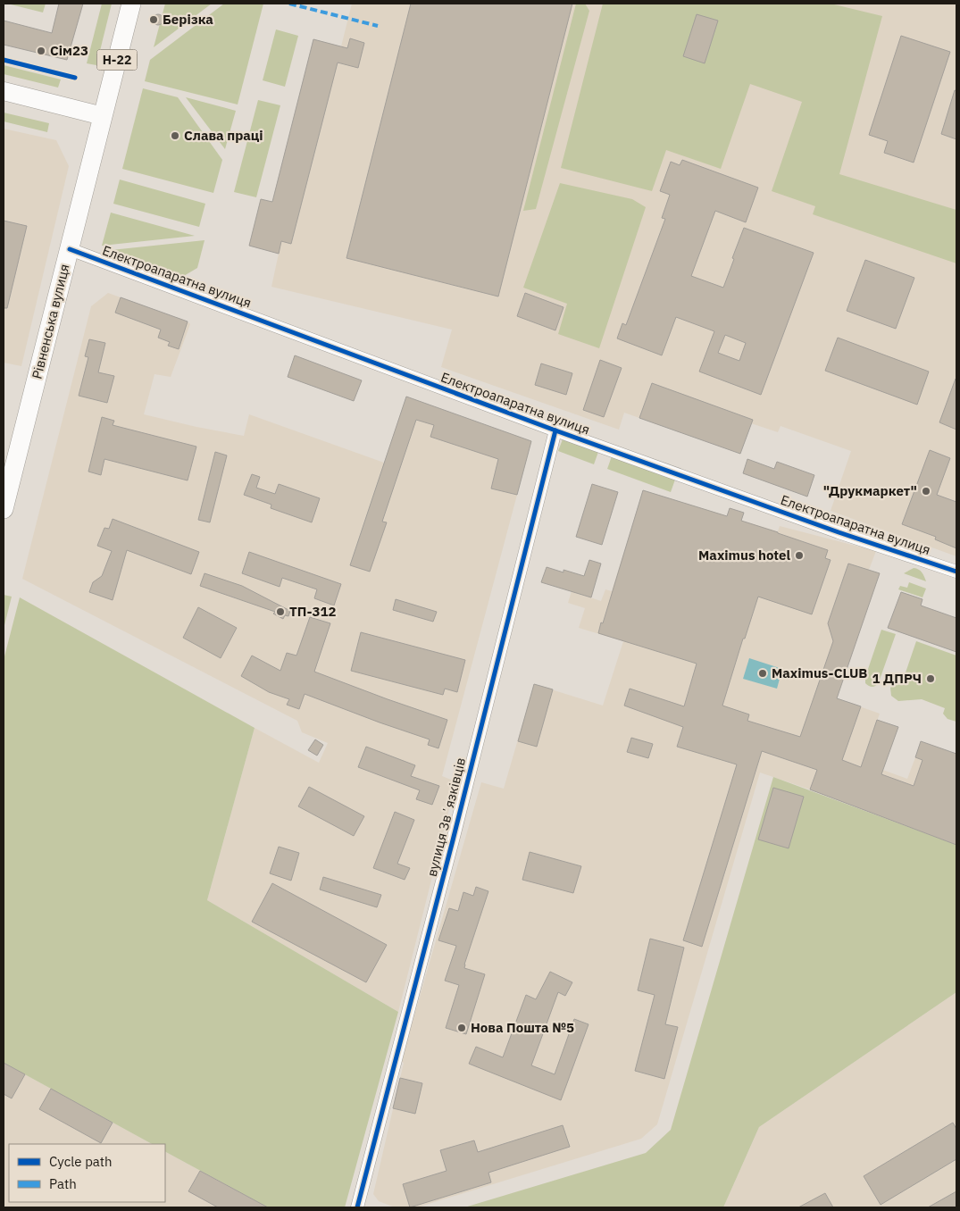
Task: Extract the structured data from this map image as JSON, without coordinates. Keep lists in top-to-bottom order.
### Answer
{
  "streets": {
    "main road": ["Н-22", "Рівненська вулиця"],
    "street": ["Електроапаратна вулиця", "вулиця Звʼязківців"]
  },
  "crossings": [
    ["Електроапаратна вулиця", "Рівненська вулиця"],
    ["Електроапаратна вулиця", "вулиця Звʼязківців"]
  ],
  "places": [
    "Берізка",
    "Сім23",
    "Слава праці",
    "\"Друкмаркет\"",
    "Maximus hotel",
    "ТП-312",
    "Maximus-CLUB",
    "1 ДПРЧ",
    "Нова Пошта №5"
  ],
  "legend": ["Cycle path", "Path"]
}
